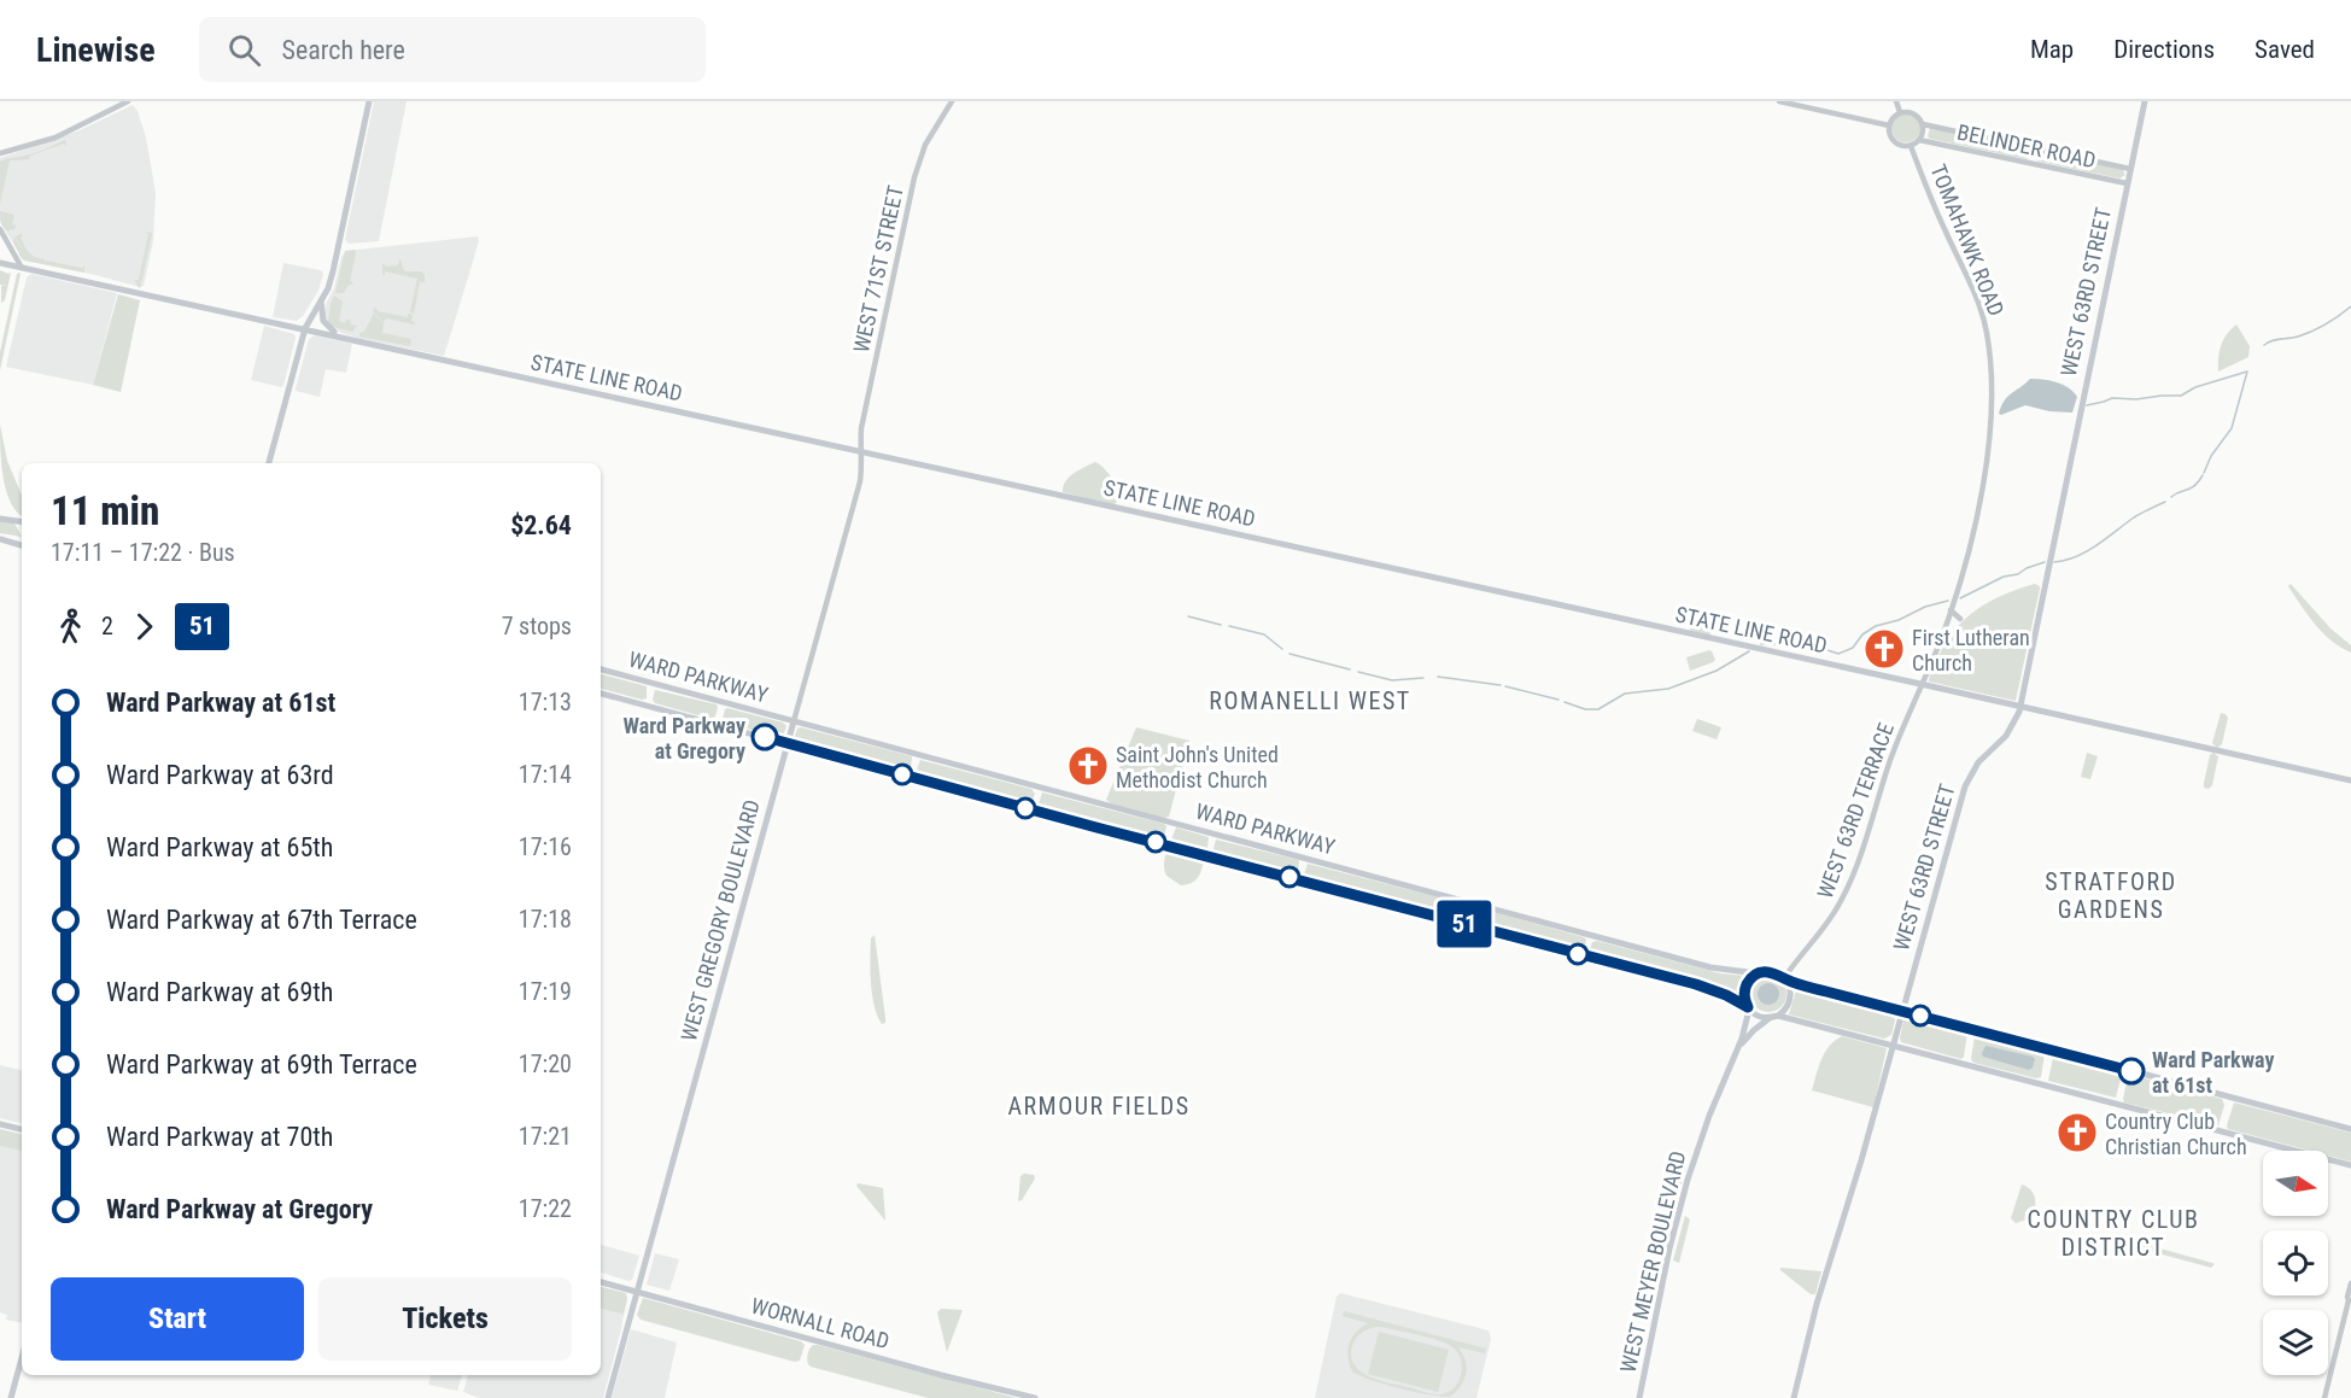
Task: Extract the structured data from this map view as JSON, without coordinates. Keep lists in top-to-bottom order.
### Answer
{
  "streets": {
    "main road": [
      "WEST 63RD STREET",
      "STATE LINE ROAD",
      "WARD PARKWAY",
      "WEST GREGORY BOULEVARD",
      "WEST MEYER BOULEVARD",
      "WORNALL ROAD"
    ],
    "street": [
      "BELINDER ROAD",
      "TOMAHAWK ROAD",
      "WEST 71ST STREET",
      "WEST 63RD TERRACE"
    ]
  },
  "crossings": [
    ["BELINDER ROAD", "TOMAHAWK ROAD"],
    ["BELINDER ROAD", "WEST 63RD STREET"],
    ["TOMAHAWK ROAD", "STATE LINE ROAD"],
    ["TOMAHAWK ROAD", "WEST 63RD TERRACE"],
    ["WEST 71ST STREET", "STATE LINE ROAD"],
    ["WEST 71ST STREET", "WEST GREGORY BOULEVARD"],
    ["WEST 63RD STREET", "STATE LINE ROAD"],
    ["STATE LINE ROAD", "WEST 63RD TERRACE"],
    ["STATE LINE ROAD", "WEST GREGORY BOULEVARD"],
    ["WARD PARKWAY", "WEST 63RD TERRACE"],
    ["WARD PARKWAY", "WEST GREGORY BOULEVARD"],
    ["WARD PARKWAY", "WEST MEYER BOULEVARD"],
    ["WEST 63RD TERRACE", "WEST MEYER BOULEVARD"],
    ["WEST GREGORY BOULEVARD", "WORNALL ROAD"]
  ],
  "districts": [
    "ROMANELLI WEST",
    "STRATFORD GARDENS",
    "ARMOUR FIELDS",
    "COUNTRY CLUB DISTRICT"
  ],
  "places": {
    "church": ["First Lutheran Church", "Saint John's United Methodist Church", "Country Club Christian Church"],
    "other": ["Ward Parkway at Gregory", "Ward Parkway at 61st"]
  },
  "lines": ["bus line 51"],
  "north": "right",
  "page": {
    "header": "Linewise",
    "search": "Search here",
    "nav": ["Map", "Directions", "Saved"],
    "on_map": "51",
    "heading": ["11 min", "17:11 – 17:22 · Bus", "$2.64"],
    "legs": ["2", "51", "7 stops"],
    "list": [
      {
        "name": "Ward Parkway at 61st",
        "value": "17:13"
      },
      {
        "name": "Ward Parkway at 63rd",
        "value": "17:14"
      },
      {
        "name": "Ward Parkway at 65th",
        "value": "17:16"
      },
      {
        "name": "Ward Parkway at 67th Terrace",
        "value": "17:18"
      },
      {
        "name": "Ward Parkway at 69th",
        "value": "17:19"
      },
      {
        "name": "Ward Parkway at 69th Terrace",
        "value": "17:20"
      },
      {
        "name": "Ward Parkway at 70th",
        "value": "17:21"
      },
      {
        "name": "Ward Parkway at Gregory",
        "value": "17:22"
      }
    ],
    "buttons": ["Start", "Tickets"]
  }
}
